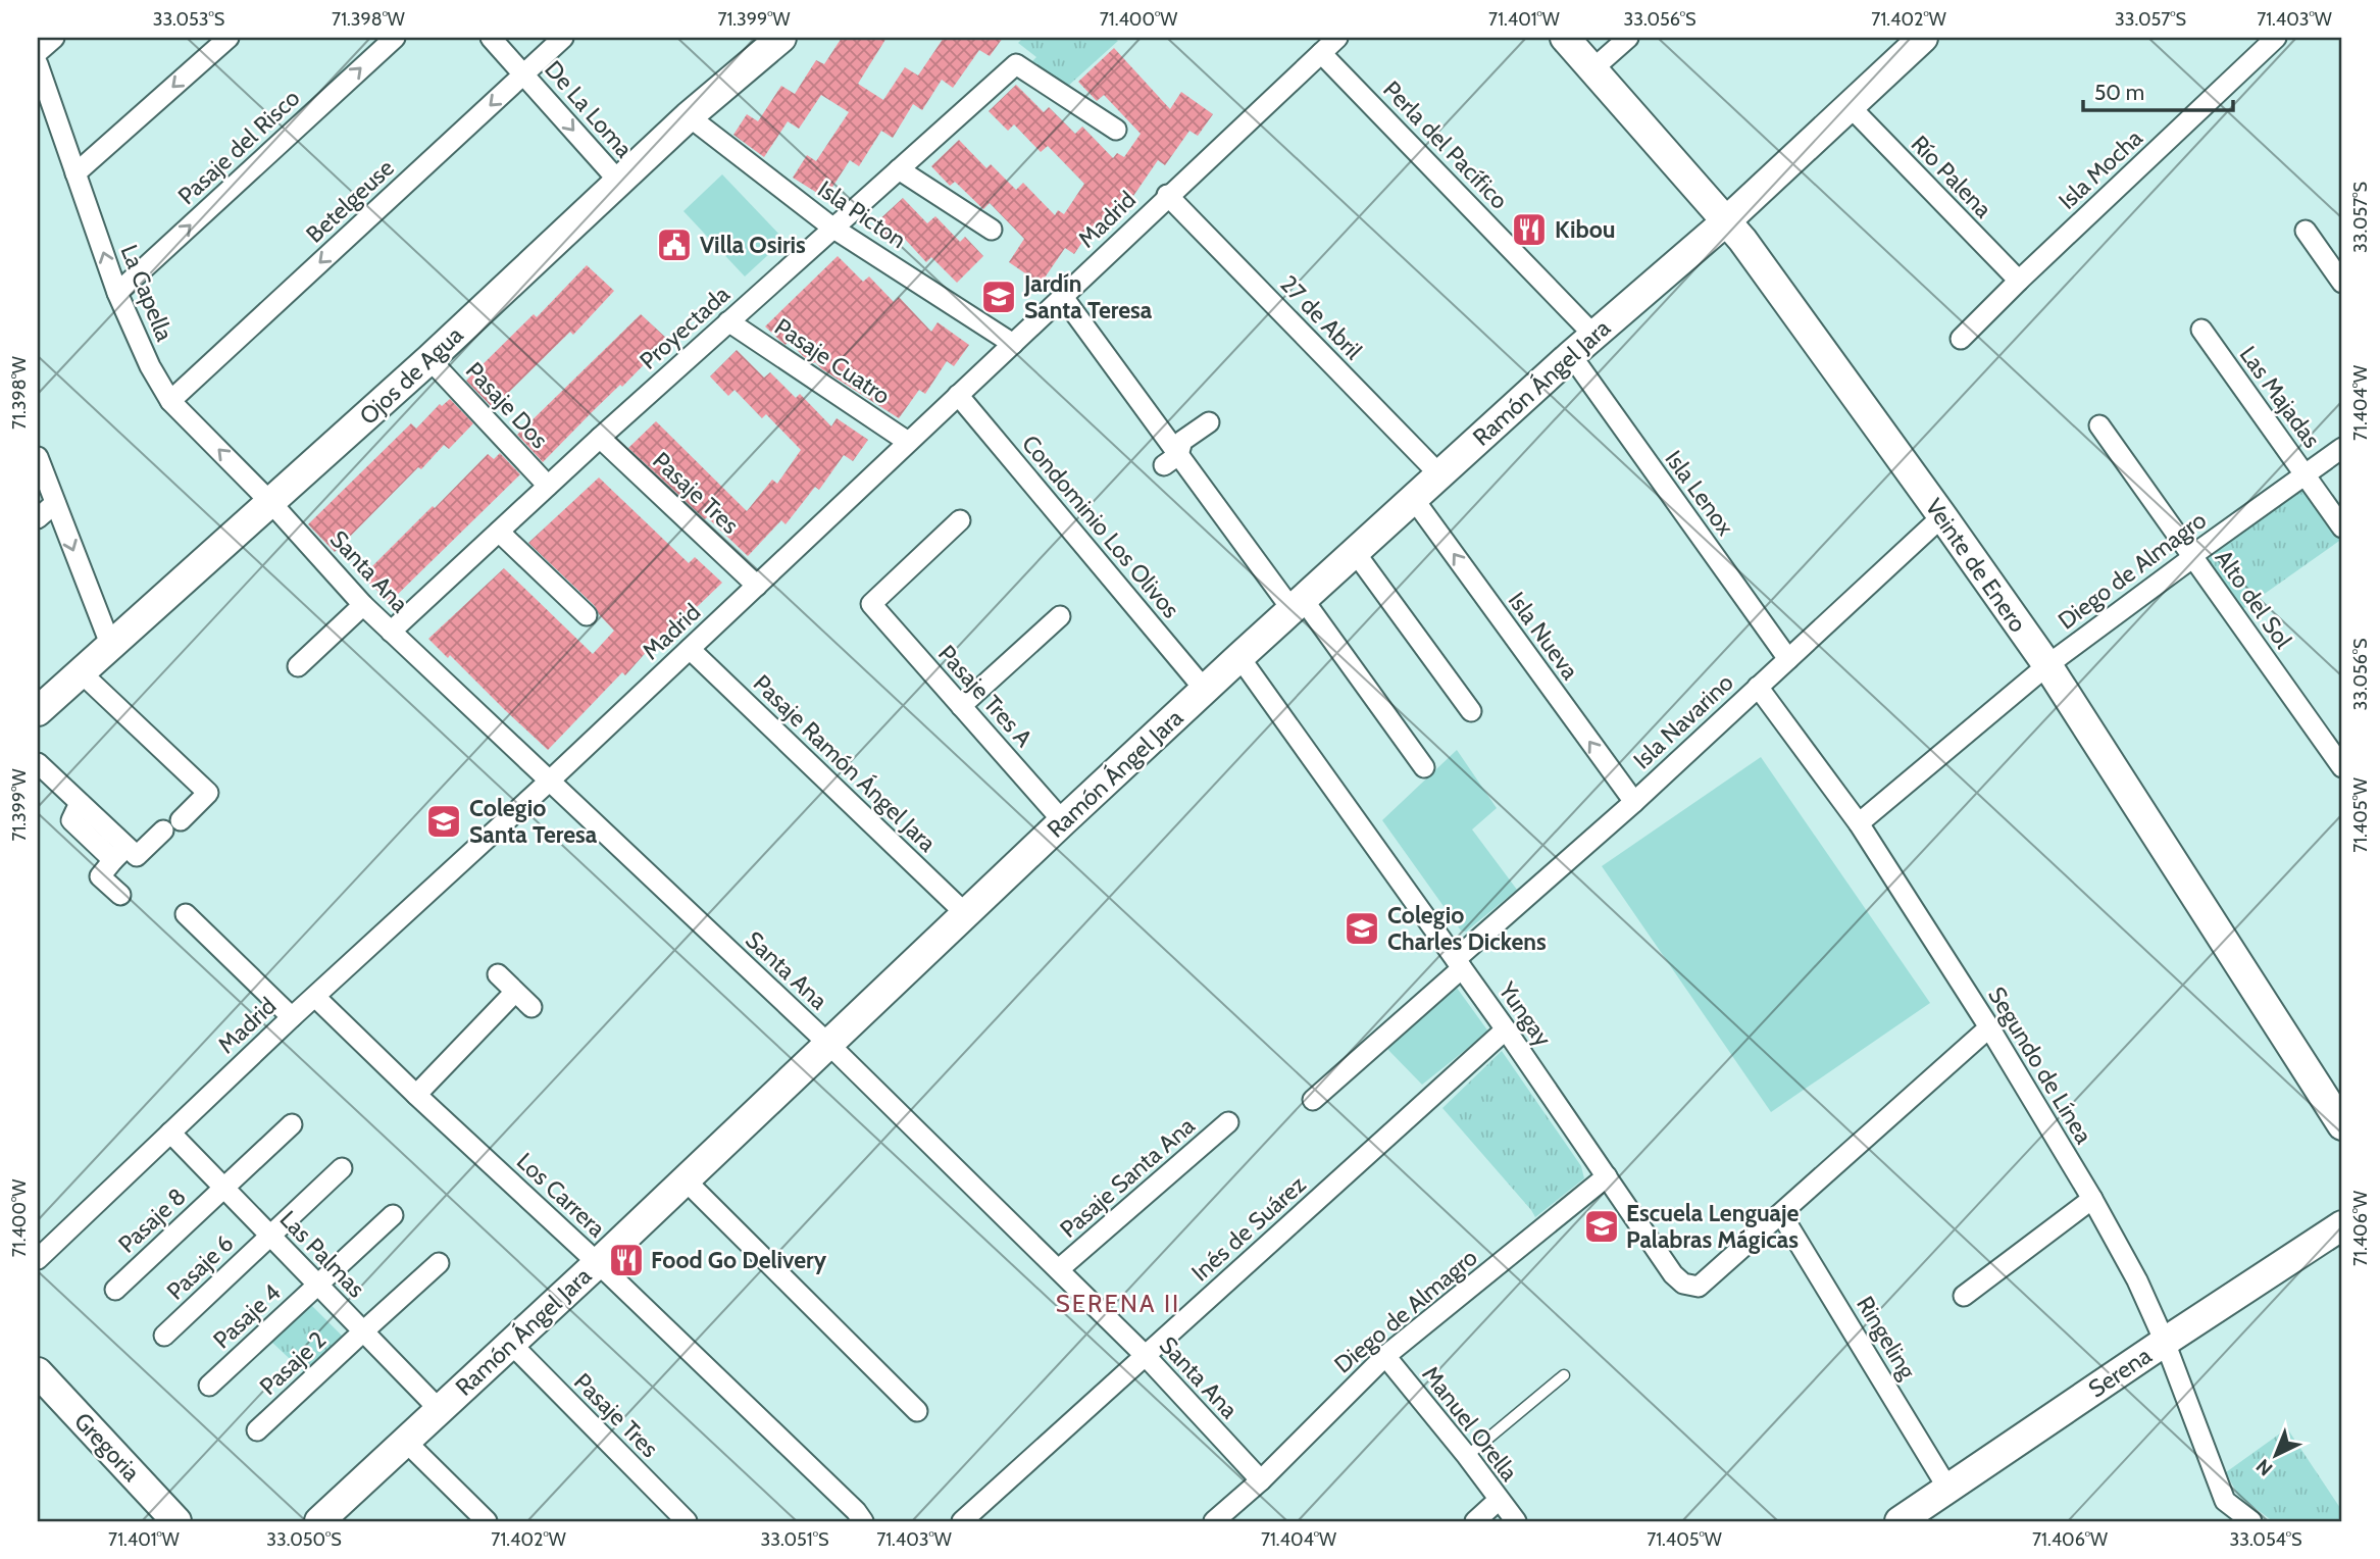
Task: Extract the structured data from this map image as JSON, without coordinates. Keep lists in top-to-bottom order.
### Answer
{
  "streets": {
    "street": [
      "De La Loma",
      "Perla del Pacífico",
      "Pasaje del Risco",
      "Isla Mocha",
      "Río Palena",
      "Betelgeuse",
      "Isla Picton",
      "Madrid",
      "La Capella",
      "27 de Abril",
      "Proyectada",
      "Pasaje Cuatro",
      "Ojos de Agua",
      "Ramón Ángel Jara",
      "Las Majadas",
      "Pasaje Dos",
      "Pasaje Tres",
      "Isla Lenox",
      "Condominio Los Olivos",
      "Veinte de Enero",
      "Diego de Almagro",
      "Santa Ana",
      "Alto del Sol",
      "Isla Nueva",
      "Pasaje Tres A",
      "Isla Navarino",
      "Pasaje Ramón Ángel Jara",
      "Yungay",
      "Segundo de Línea",
      "Pasaje Santa Ana",
      "Los Carrera",
      "Pasaje 8",
      "Inés de Suárez",
      "Las Palmas",
      "Pasaje 6",
      "Pasaje 4",
      "Ringeling",
      "Pasaje 2",
      "Serena",
      "Manuel Orella",
      "Gregoria"
    ]
  },
  "crossings": [
    ["De La Loma", "Betelgeuse"],
    ["De La Loma", "Ojos de Agua"],
    ["Perla del Pacífico", "Madrid"],
    ["Perla del Pacífico", "Ramón Ángel Jara"],
    ["Pasaje del Risco", "La Capella"],
    ["Isla Mocha", "Río Palena"],
    ["Río Palena", "Ramón Ángel Jara"],
    ["Betelgeuse", "La Capella"],
    ["Isla Picton", "Madrid"],
    ["Isla Picton", "Proyectada"],
    ["Isla Picton", "Ojos de Agua"],
    ["Madrid", "27 de Abril"],
    ["Madrid", "Pasaje Cuatro"],
    ["Madrid", "Pasaje Tres"],
    ["Madrid", "Condominio Los Olivos"],
    ["Madrid", "Santa Ana"],
    ["Madrid", "Pasaje Ramón Ángel Jara"],
    ["Madrid", "Los Carrera"],
    ["Madrid", "Las Palmas"],
    ["La Capella", "Ojos de Agua"],
    ["La Capella", "Santa Ana"],
    ["27 de Abril", "Ramón Ángel Jara"],
    ["Proyectada", "Pasaje Cuatro"],
    ["Proyectada", "Pasaje Dos"],
    ["Proyectada", "Pasaje Tres"],
    ["Proyectada", "Santa Ana"],
    ["Ojos de Agua", "Pasaje Dos"],
    ["Ojos de Agua", "Santa Ana"],
    ["Ramón Ángel Jara", "Pasaje Tres"],
    ["Ramón Ángel Jara", "Isla Lenox"],
    ["Ramón Ángel Jara", "Condominio Los Olivos"],
    ["Ramón Ángel Jara", "Veinte de Enero"],
    ["Ramón Ángel Jara", "Santa Ana"],
    ["Ramón Ángel Jara", "Isla Nueva"],
    ["Ramón Ángel Jara", "Pasaje Tres A"],
    ["Ramón Ángel Jara", "Pasaje Ramón Ángel Jara"],
    ["Ramón Ángel Jara", "Yungay"],
    ["Ramón Ángel Jara", "Los Carrera"],
    ["Ramón Ángel Jara", "Las Palmas"],
    ["Las Majadas", "Diego de Almagro"],
    ["Isla Lenox", "Isla Navarino"],
    ["Veinte de Enero", "Diego de Almagro"],
    ["Veinte de Enero", "Isla Navarino"],
    ["Diego de Almagro", "Santa Ana"],
    ["Diego de Almagro", "Alto del Sol"],
    ["Diego de Almagro", "Yungay"],
    ["Diego de Almagro", "Segundo de Línea"],
    ["Diego de Almagro", "Manuel Orella"],
    ["Santa Ana", "Pasaje Santa Ana"],
    ["Santa Ana", "Inés de Suárez"],
    ["Isla Nueva", "Isla Navarino"],
    ["Isla Navarino", "Yungay"],
    ["Isla Navarino", "Segundo de Línea"],
    ["Yungay", "Inés de Suárez"],
    ["Yungay", "Ringeling"],
    ["Segundo de Línea", "Serena"],
    ["Pasaje 8", "Las Palmas"],
    ["Las Palmas", "Pasaje 6"],
    ["Las Palmas", "Pasaje 4"],
    ["Las Palmas", "Pasaje 2"],
    ["Ringeling", "Serena"]
  ],
  "one_way": ["De La Loma", "Betelgeuse", "La Capella"],
  "districts": ["SERENA II"],
  "places": {
    "restaurant": ["Kibou", "Food Go Delivery"],
    "public building": ["Villa Osiris"],
    "school or university": [
      "Jardín Santa Teresa",
      "Colegio Santa Teresa",
      "Colegio Charles Dickens",
      "Escuela Lenguaje Palabras Mágicas"
    ]
  },
  "scale_bar": "50 m",
  "north": "bottom left",
  "coordinates": [
    "33.053°S",
    "71.398°W",
    "71.399°W",
    "71.400°W",
    "71.401°W",
    "33.056°S",
    "71.402°W",
    "33.057°S",
    "71.403°W",
    "71.404°W",
    "71.405°W",
    "71.406°W",
    "33.050°S",
    "33.051°S",
    "33.054°S"
  ]
}
